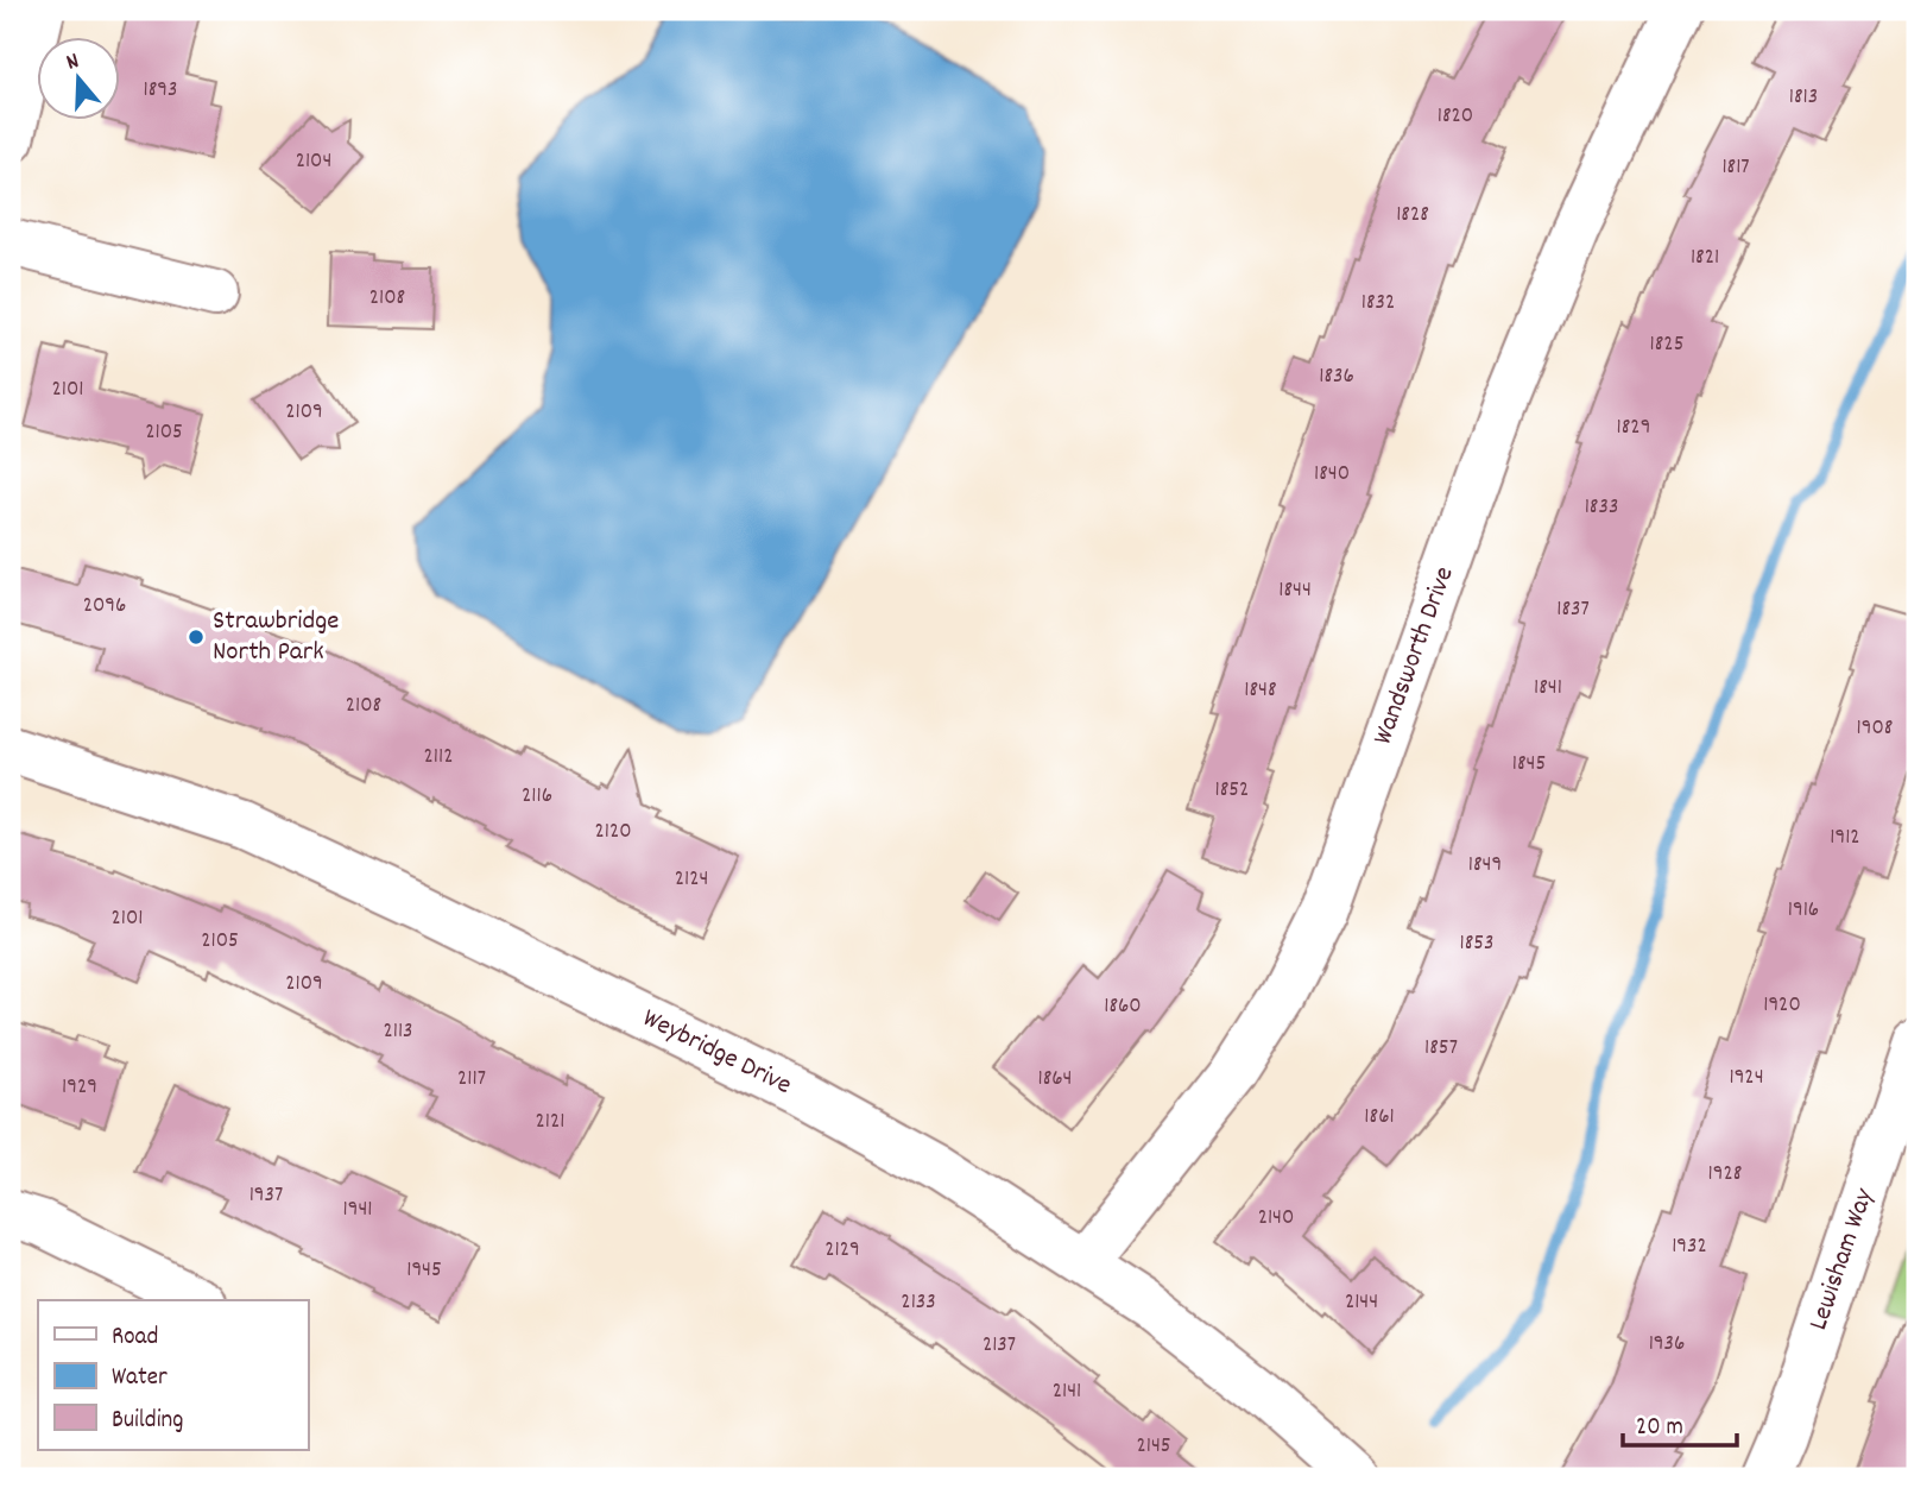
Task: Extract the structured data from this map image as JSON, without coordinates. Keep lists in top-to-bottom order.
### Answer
{
  "streets": {
    "street": ["Wandsworth Drive", "Weybridge Drive", "Lewisham Way"]
  },
  "crossings": [
    ["Wandsworth Drive", "Weybridge Drive"]
  ],
  "places": ["Strawbridge North Park"],
  "house_numbers": [
    "1893",
    "1813",
    "1820",
    "2104",
    "1817",
    "1828",
    "1821",
    "2108",
    "1832",
    "1825",
    "1836",
    "2101",
    "2109",
    "1829",
    "2105",
    "1840",
    "1833",
    "1844",
    "2096",
    "1837",
    "1841",
    "1848",
    "2108",
    "1908",
    "2112",
    "1845",
    "1852",
    "2116",
    "2120",
    "1912",
    "1849",
    "2124",
    "1916",
    "2101",
    "2105",
    "1853",
    "2109",
    "1920",
    "1860",
    "2113",
    "1857",
    "1924",
    "2117",
    "1864",
    "1929",
    "1861",
    "2121",
    "1928",
    "1937",
    "1941",
    "2140",
    "1932",
    "2129",
    "1945",
    "2133",
    "2144",
    "1936",
    "2137",
    "2141",
    "2145"
  ],
  "legend": ["Road", "Water", "Building"],
  "scale_bar": "20 m",
  "north": "top"
}
